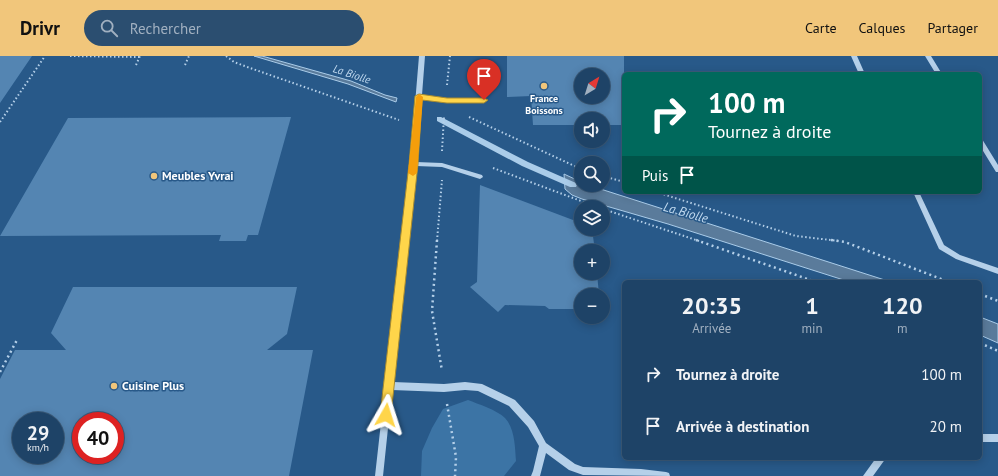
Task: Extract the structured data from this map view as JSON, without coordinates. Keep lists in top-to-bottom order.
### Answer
{
  "water": ["La Biolle"],
  "places": ["France Boissons", "Meubles Yvrai", "Cuisine Plus"],
  "north": "top right",
  "page": {
    "header": "Drivr",
    "search": "Rechercher",
    "nav": ["Carte", "Calques", "Partager"],
    "map_buttons": ["+", "−"],
    "turn": ["100 m", "Tournez à droite"],
    "then": "Puis",
    "eta": [
      "20:35",
      "Arrivée",
      "1",
      "min",
      "120",
      "m"
    ],
    "list": [
      {
        "name": "Tournez à droite",
        "value": "100 m"
      },
      {
        "name": "Arrivée à destination",
        "value": "20 m"
      }
    ],
    "speed": "29 km/h",
    "limit": "40"
  }
}
